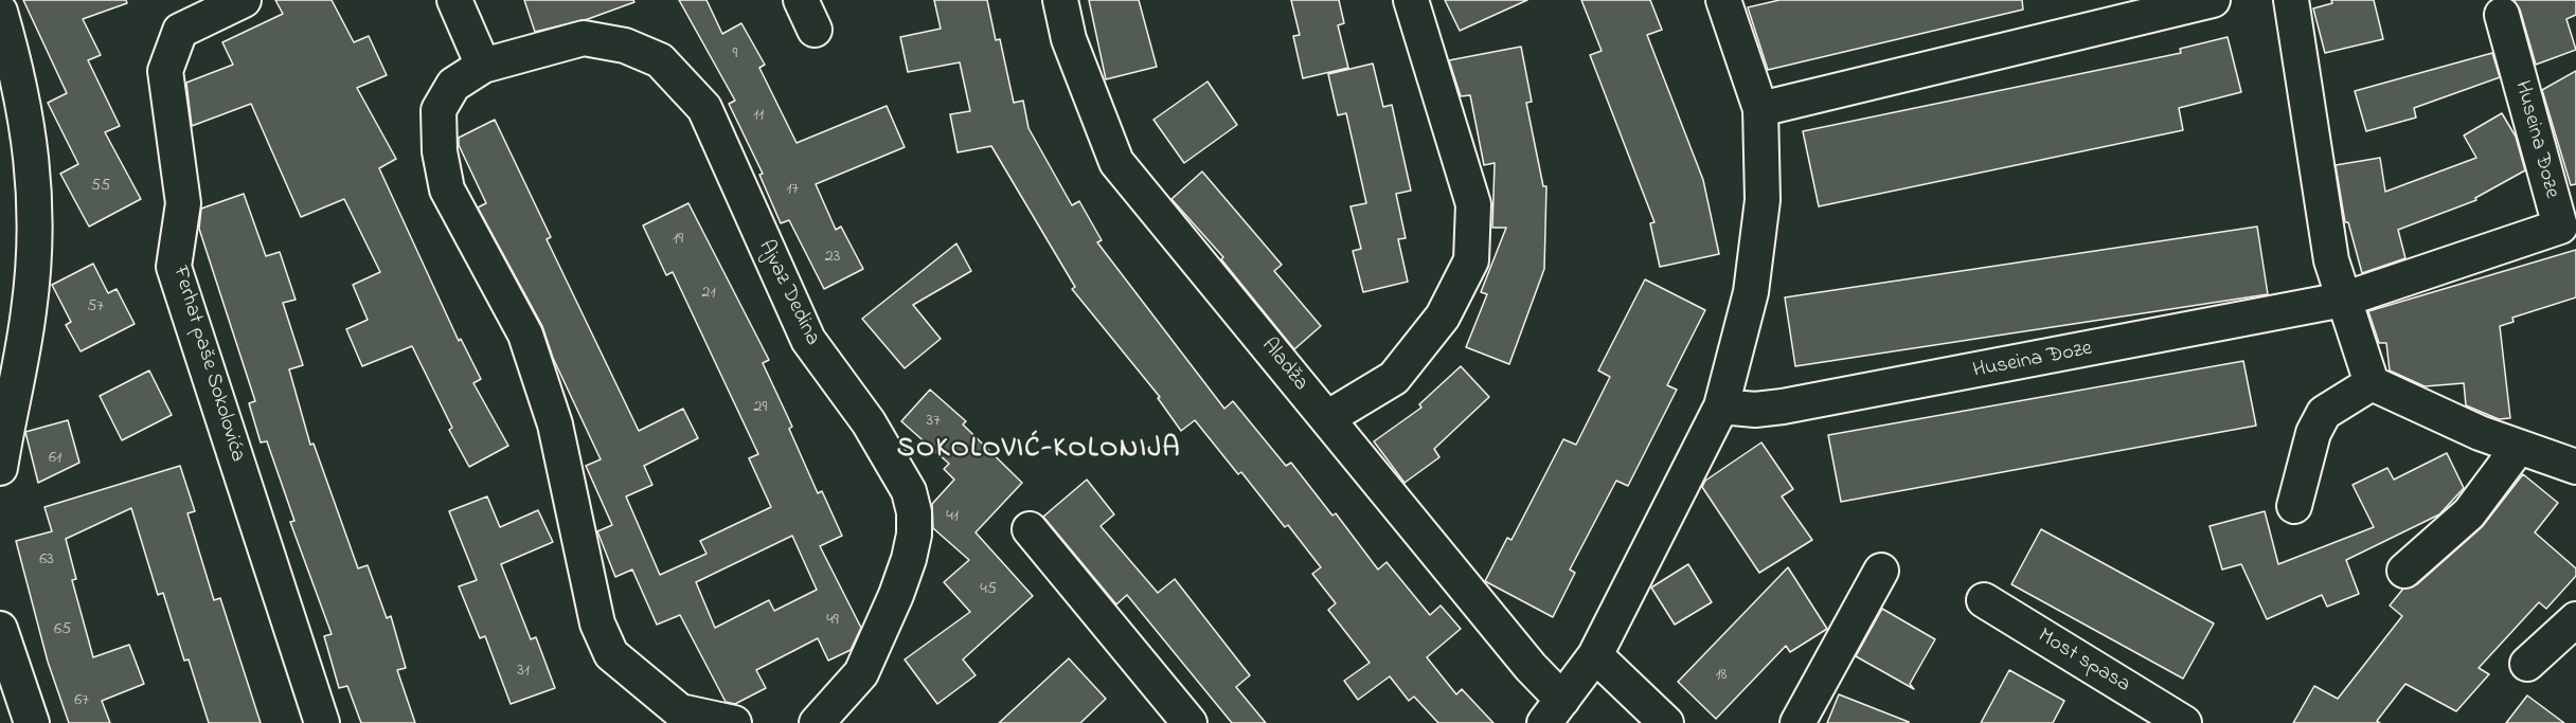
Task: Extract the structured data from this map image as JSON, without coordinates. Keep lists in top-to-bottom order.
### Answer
{
  "streets": {
    "street": [
      "Huseina Đoze",
      "Ajvaz Dedina",
      "Ferhat paše Sokolovića",
      "Aladža",
      "Most spasa"
    ]
  },
  "districts": ["SOKOLOVIĆ-KOLONIJA"],
  "house_numbers": [
    "9",
    "11",
    "55",
    "17",
    "19",
    "23",
    "21",
    "57",
    "29",
    "37",
    "61",
    "41",
    "63",
    "45",
    "49",
    "65",
    "31",
    "18",
    "67"
  ]
}
